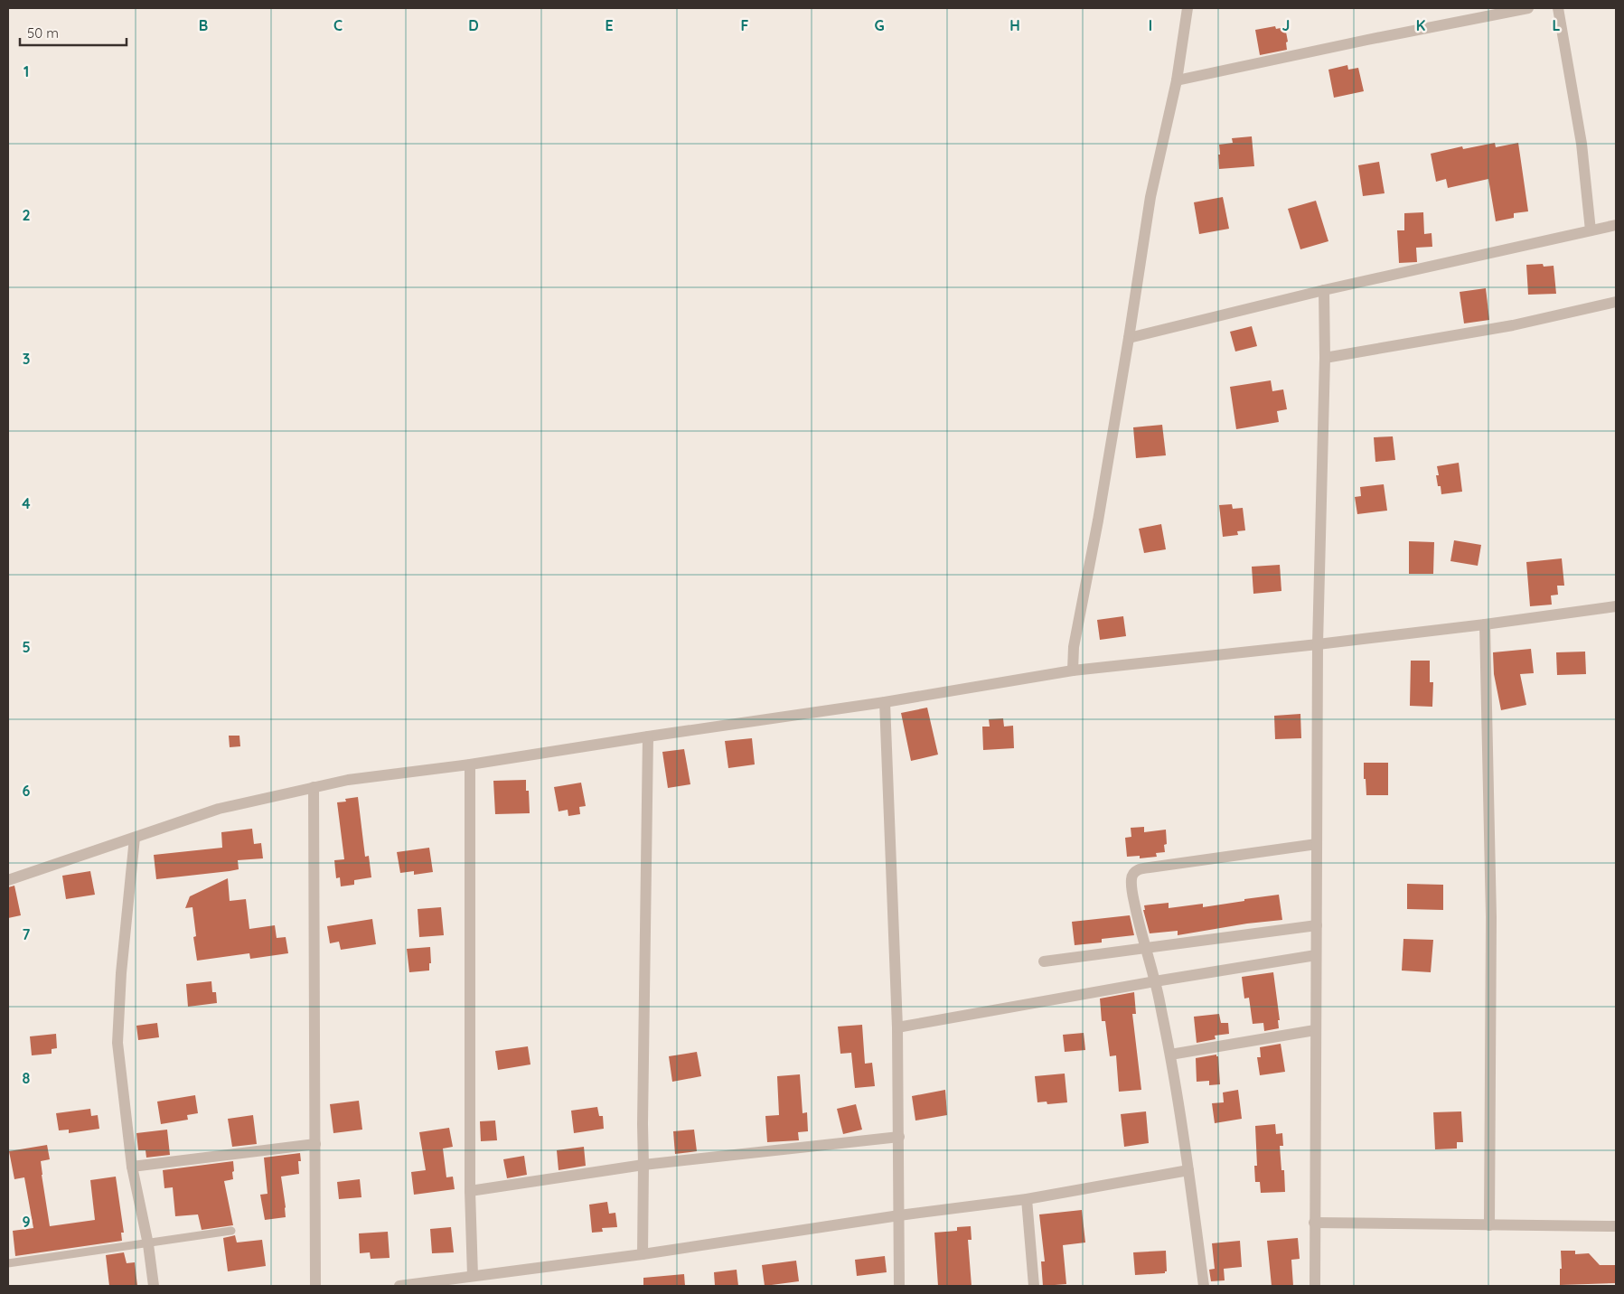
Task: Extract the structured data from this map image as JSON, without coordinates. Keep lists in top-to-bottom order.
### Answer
{
  "scale_bar": "50 m",
  "grid": {
    "columns": [
      "B",
      "C",
      "D",
      "E",
      "F",
      "G",
      "H",
      "I",
      "J",
      "K",
      "L"
    ],
    "rows": [
      "1",
      "2",
      "3",
      "4",
      "5",
      "6",
      "7",
      "8",
      "9"
    ]
  }
}
